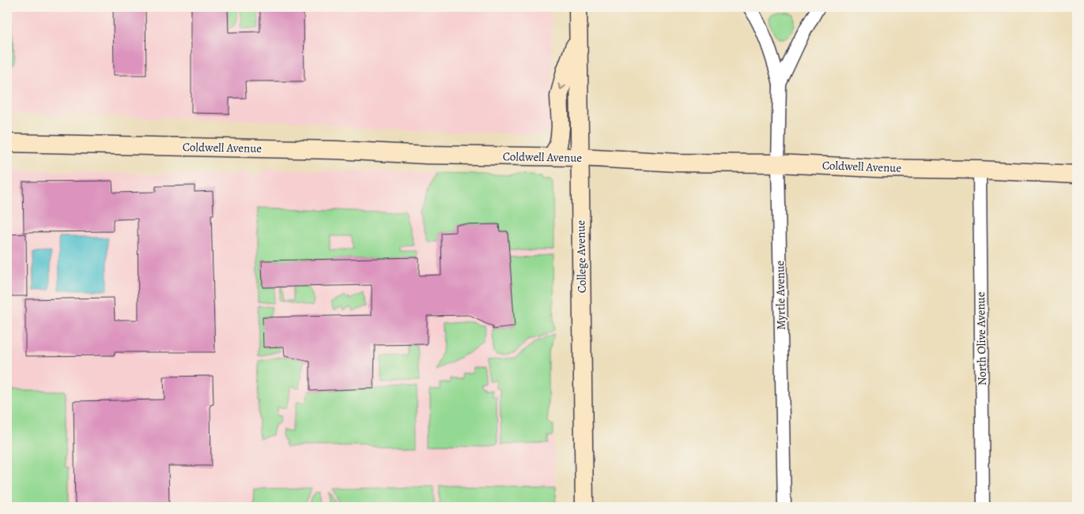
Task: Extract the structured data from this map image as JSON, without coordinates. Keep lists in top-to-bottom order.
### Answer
{
  "streets": {
    "street": [
      "Coldwell Avenue",
      "College Avenue",
      "Myrtle Avenue",
      "North Olive Avenue"
    ]
  },
  "crossings": [
    ["Coldwell Avenue", "College Avenue"],
    ["Coldwell Avenue", "Myrtle Avenue"],
    ["Coldwell Avenue", "North Olive Avenue"]
  ]
}
